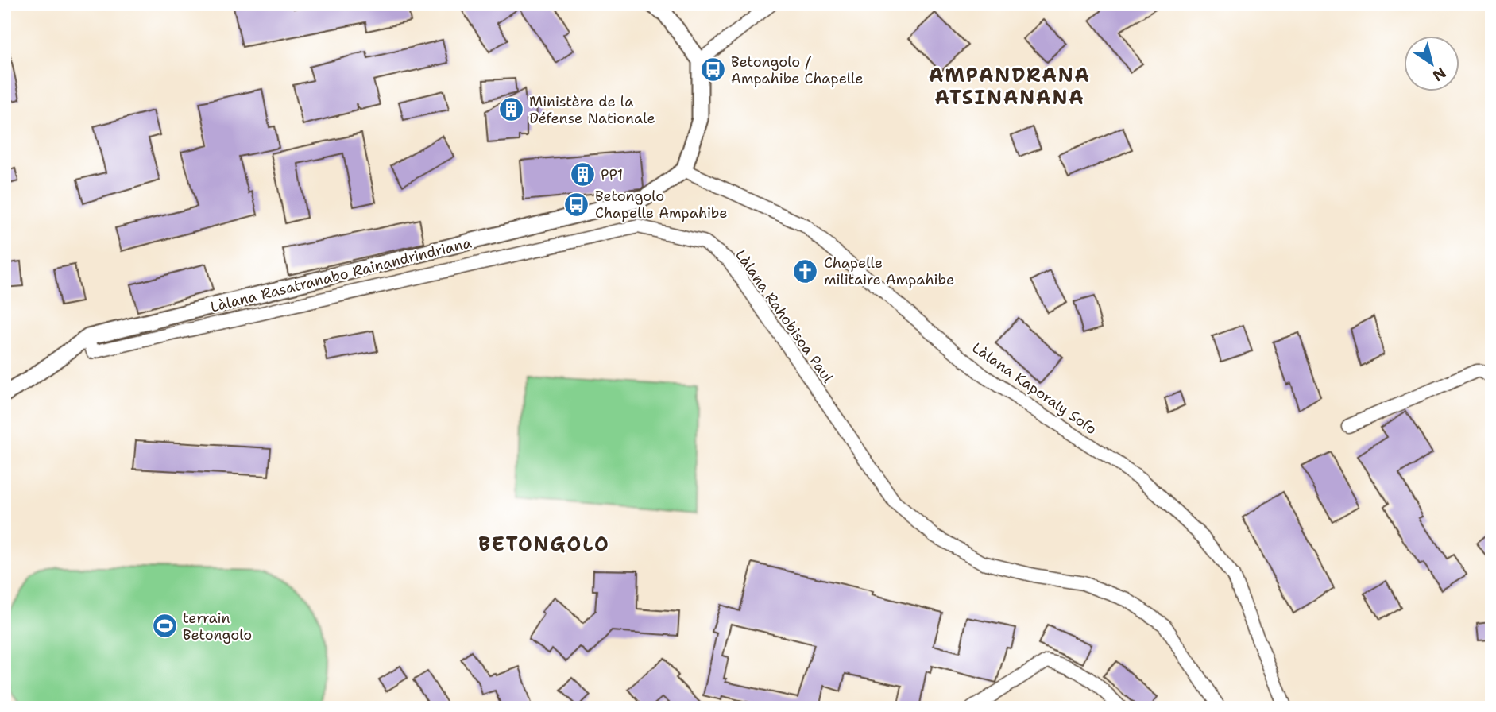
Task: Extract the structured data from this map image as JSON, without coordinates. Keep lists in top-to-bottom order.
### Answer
{
  "streets": {
    "street": ["Làlana Rasatranabo Rainandrindriana", "Làlana Rahobisoa Paul", "Làlana Kaporaly Sofo"]
  },
  "crossings": [
    ["Làlana Rasatranabo Rainandrindriana", "Làlana Rahobisoa Paul"],
    ["Làlana Rasatranabo Rainandrindriana", "Làlana Kaporaly Sofo"]
  ],
  "districts": ["AMPANDRANA ATSINANANA", "BETONGOLO"],
  "places": {
    "bus stop": ["Betongolo / Ampahibe Chapelle", "Betongolo Chapelle Ampahibe"],
    "building": ["Ministère de la Défense Nationale", "PP1"],
    "church": ["Chapelle militaire Ampahibe"],
    "sports": ["terrain Betongolo"]
  },
  "north": "bottom right"
}
